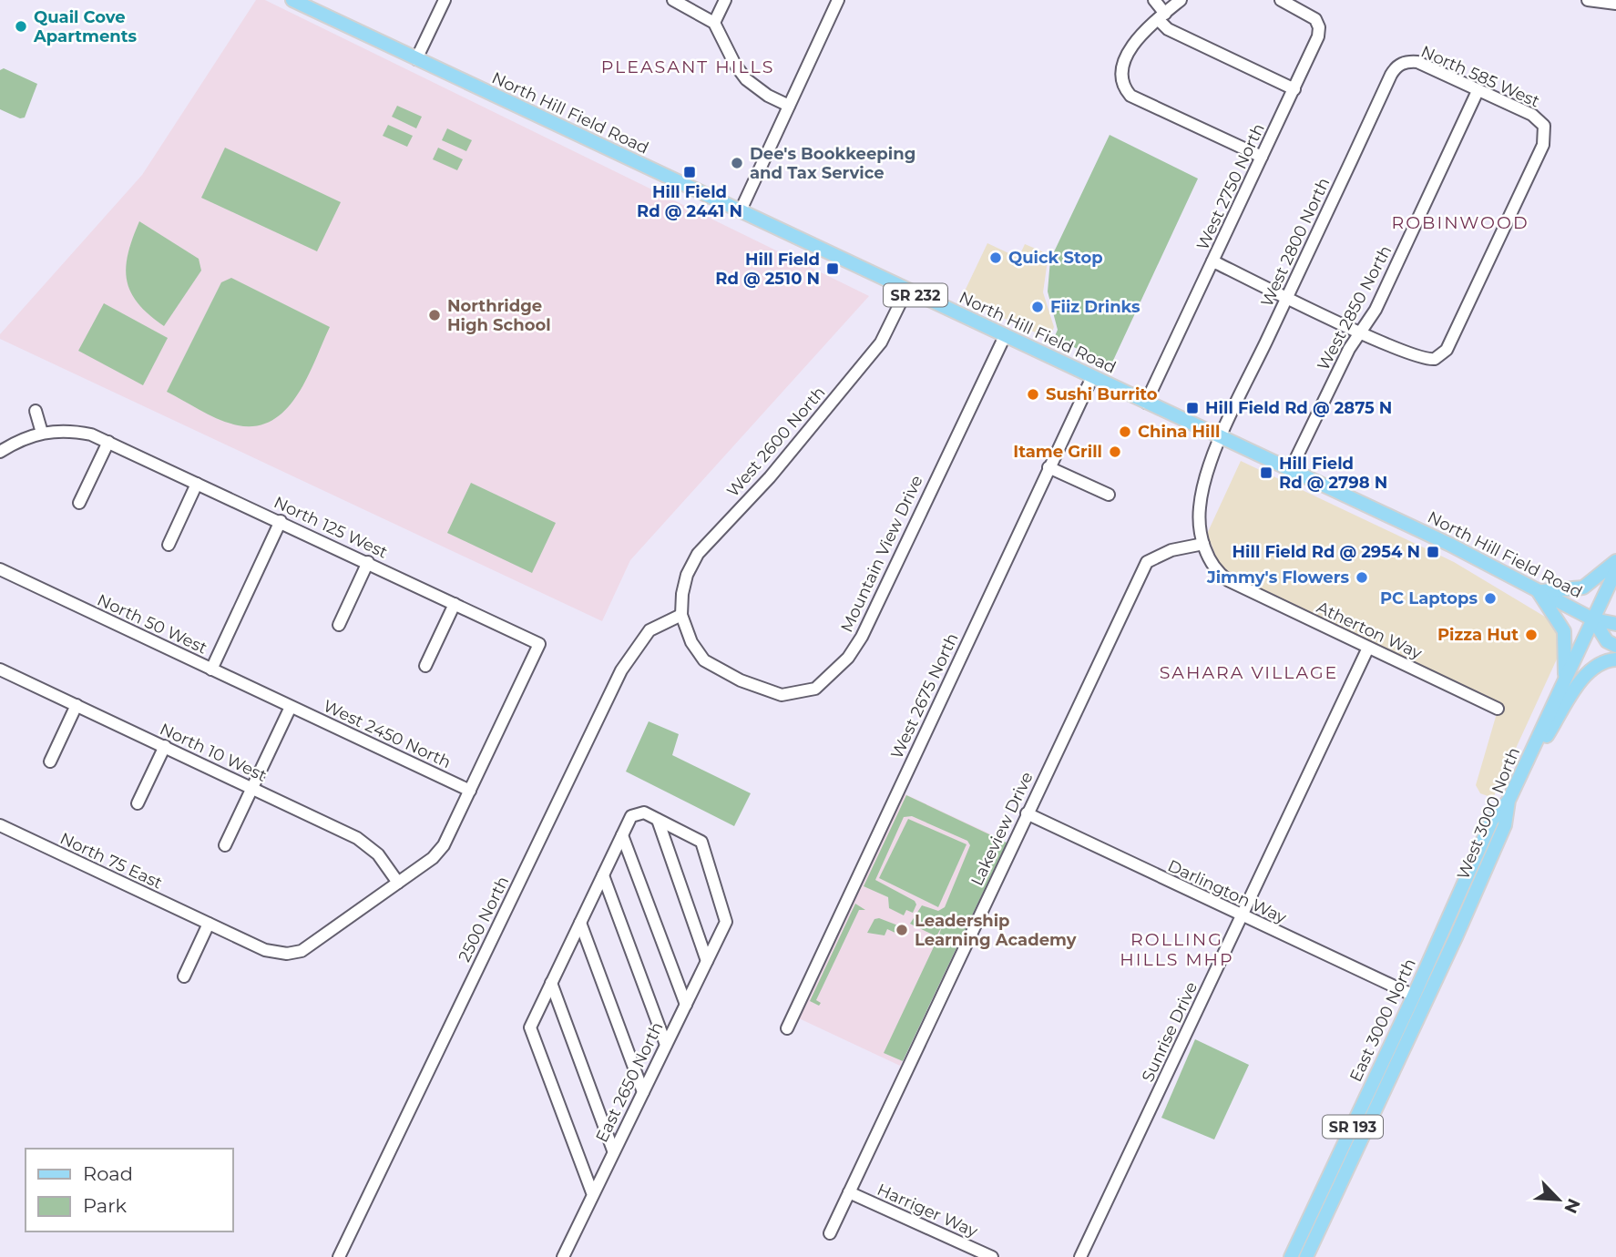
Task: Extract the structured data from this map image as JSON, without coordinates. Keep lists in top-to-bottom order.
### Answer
{
  "streets": {
    "main road": [
      "North Hill Field Road",
      "SR 232",
      "West 3000 North",
      "East 3000 North",
      "SR 193"
    ],
    "street": [
      "North 585 West",
      "West 2750 North",
      "West 2800 North",
      "West 2850 North",
      "West 2600 North",
      "North 125 West",
      "Mountain View Drive",
      "North 50 West",
      "Atherton Way",
      "West 2675 North",
      "West 2450 North",
      "North 10 West",
      "Lakeview Drive",
      "North 75 East",
      "Darlington Way",
      "2500 North",
      "Sunrise Drive",
      "East 2650 North",
      "Harriger Way"
    ]
  },
  "crossings": [
    ["North 585 West", "West 2800 North"],
    ["North 585 West", "West 2850 North"],
    ["North Hill Field Road", "West 2750 North"],
    ["North Hill Field Road", "West 2800 North"],
    ["North Hill Field Road", "SR 232"],
    ["North Hill Field Road", "West 2850 North"],
    ["North Hill Field Road", "West 2600 North"],
    ["North Hill Field Road", "Mountain View Drive"],
    ["North Hill Field Road", "West 2675 North"],
    ["North Hill Field Road", "West 3000 North"],
    ["West 2800 North", "Atherton Way"],
    ["West 2800 North", "Lakeview Drive"],
    ["SR 232", "West 3000 North"],
    ["West 2600 North", "Mountain View Drive"],
    ["West 2600 North", "2500 North"],
    ["North 125 West", "West 2450 North"],
    ["Mountain View Drive", "2500 North"],
    ["North 50 West", "West 2450 North"],
    ["Atherton Way", "Lakeview Drive"],
    ["Atherton Way", "Sunrise Drive"],
    ["North 10 West", "North 75 East"],
    ["West 3000 North", "Darlington Way"],
    ["West 3000 North", "East 3000 North"],
    ["Lakeview Drive", "Darlington Way"],
    ["Lakeview Drive", "Harriger Way"],
    ["Darlington Way", "East 3000 North"],
    ["Darlington Way", "Sunrise Drive"]
  ],
  "districts": [
    "PLEASANT HILLS",
    "ROBINWOOD",
    "SAHARA VILLAGE",
    "ROLLING HILLS MHP"
  ],
  "places": {
    "other": [
      "Quail Cove Apartments",
      "Dee's Bookkeeping and Tax Service",
      "Quick Stop",
      "Fiiz Drinks",
      "Northridge High School",
      "Sushi Burrito",
      "China Hill",
      "Itame Grill",
      "Jimmy's Flowers",
      "PC Laptops",
      "Pizza Hut",
      "Leadership Learning Academy"
    ],
    "transit": [
      "Hill Field Rd @ 2441 N",
      "Hill Field Rd @ 2510 N",
      "Hill Field Rd @ 2875 N",
      "Hill Field Rd @ 2798 N",
      "Hill Field Rd @ 2954 N"
    ]
  },
  "legend": ["Road", "Park"],
  "north": "bottom right"
}
